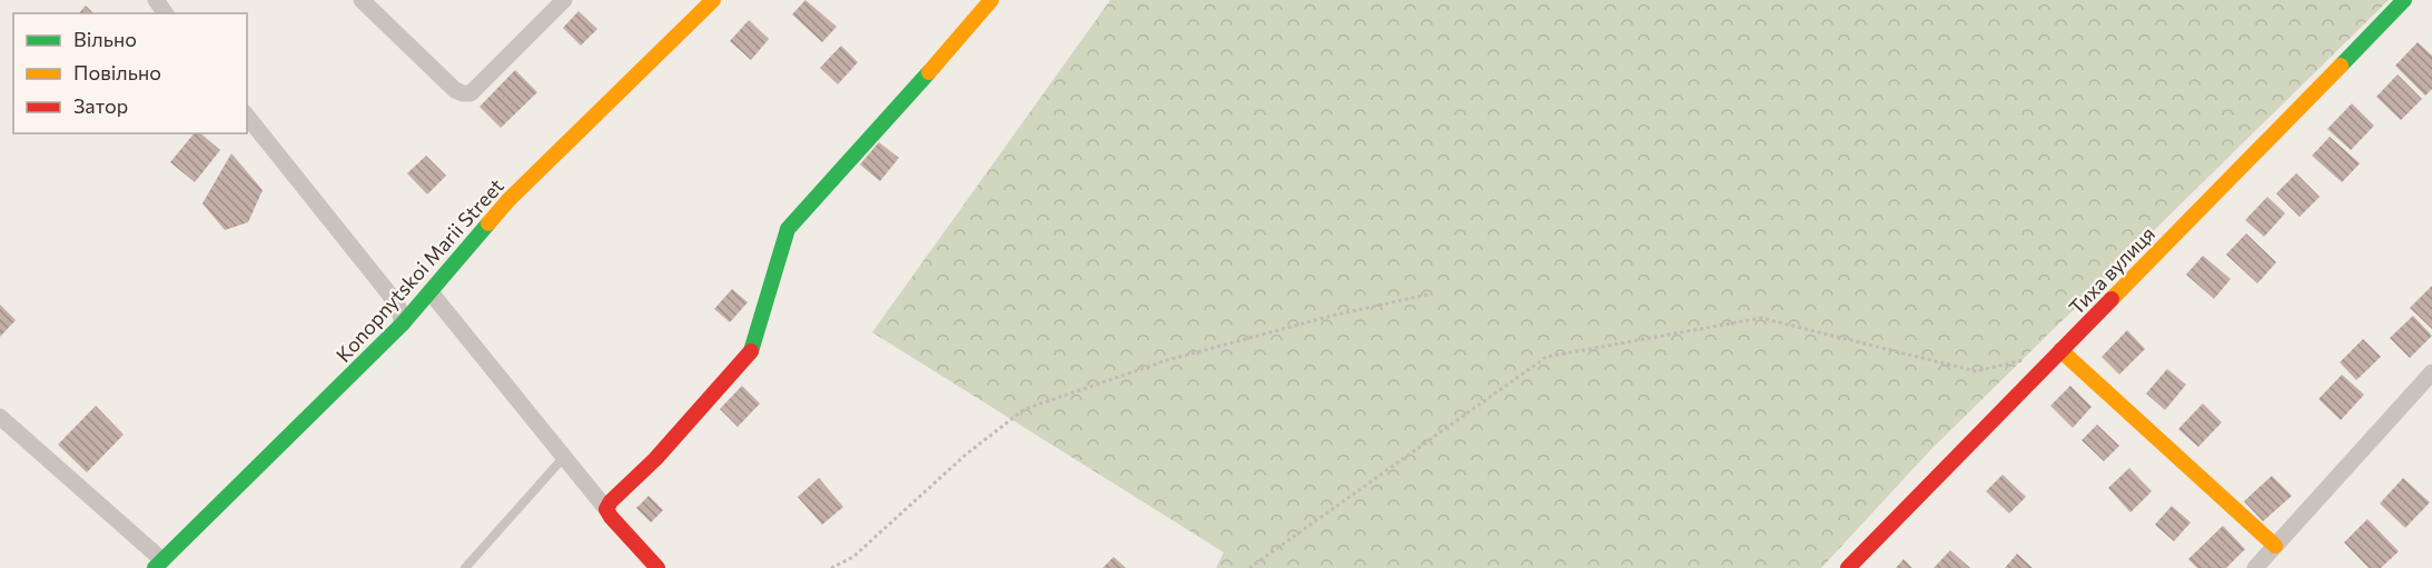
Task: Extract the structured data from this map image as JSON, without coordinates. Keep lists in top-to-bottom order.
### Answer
{
  "streets": {
    "street": ["Konopnytskoi Marii Street", "Тиха вулиця"]
  },
  "legend": ["Вільно", "Повільно", "Затор"]
}
